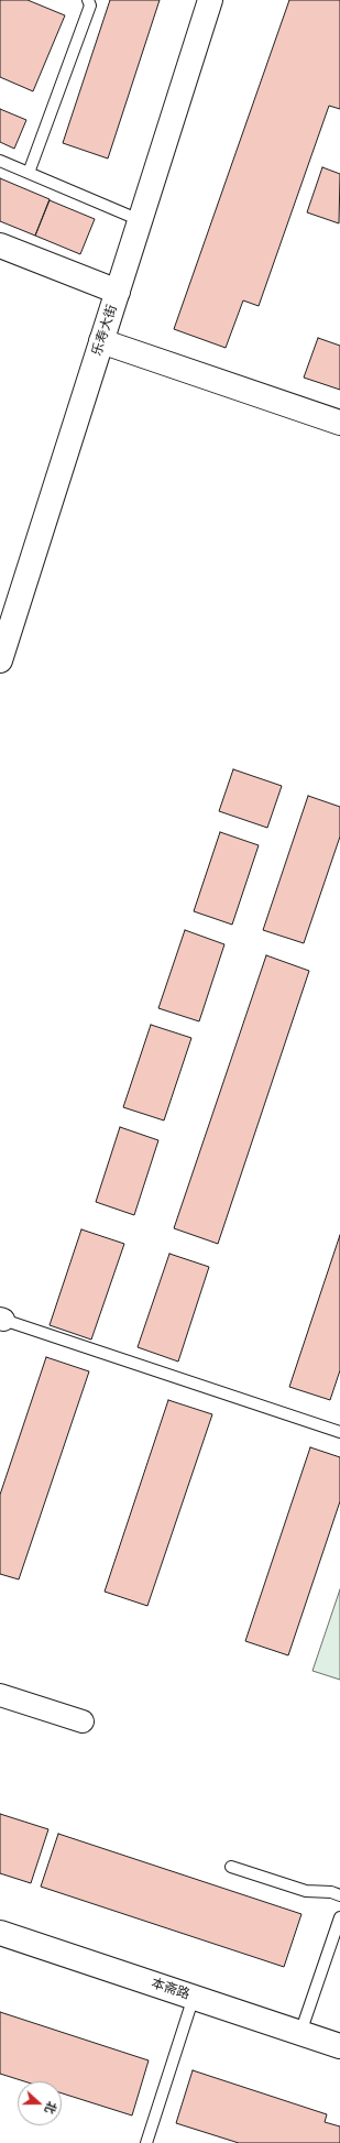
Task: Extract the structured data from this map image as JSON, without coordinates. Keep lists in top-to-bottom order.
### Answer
{
  "streets": {
    "street": ["乐寿大街", "本斋路"]
  },
  "north": "right"
}
